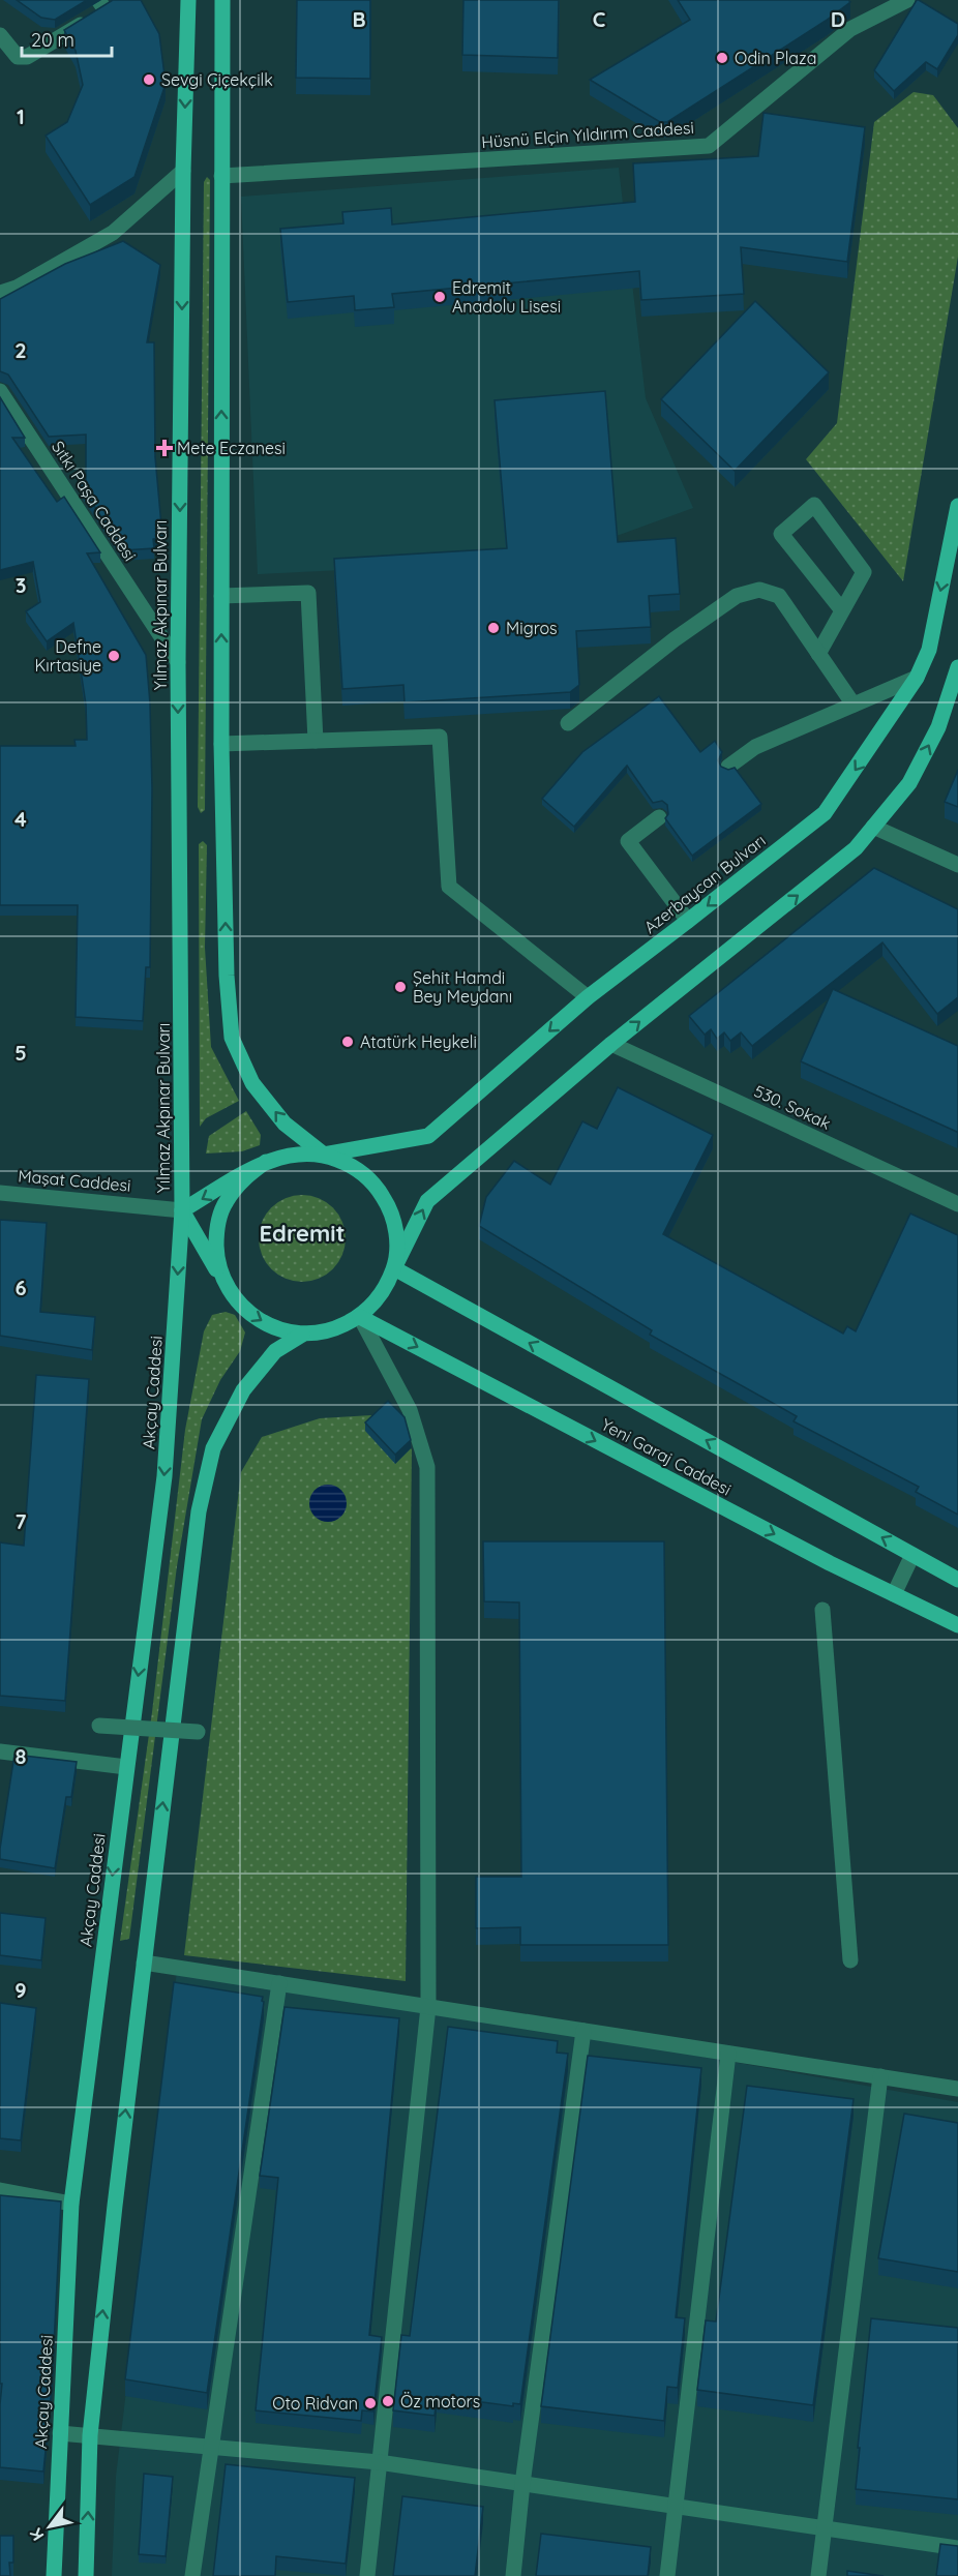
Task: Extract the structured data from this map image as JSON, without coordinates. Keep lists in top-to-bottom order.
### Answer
{
  "streets": {
    "main road": [
      "Yılmaz Akpınar Bulvarı",
      "Azerbaycan Bulvarı",
      "Akçay Caddesi",
      "Yeni Garaj Caddesi"
    ],
    "street": [
      "Hüsnü Elçin Yıldırım Caddesi",
      "Sıtkı Paşa Caddesi",
      "530. Sokak",
      "Maşat Caddesi"
    ]
  },
  "crossings": [
    ["Sıtkı Paşa Caddesi", "Yılmaz Akpınar Bulvarı"],
    ["Yılmaz Akpınar Bulvarı", "Maşat Caddesi"],
    ["Yılmaz Akpınar Bulvarı", "Akçay Caddesi"],
    ["Azerbaycan Bulvarı", "Yeni Garaj Caddesi"],
    ["Maşat Caddesi", "Akçay Caddesi"]
  ],
  "districts": ["Edremit"],
  "places": {
    "other": [
      "Odin Plaza",
      "Sevgi Çiçekçilk",
      "Edremit Anadolu Lisesi",
      "Migros",
      "Defne Kırtasiye",
      "Şehit Hamdi Bey Meydanı",
      "Atatürk Heykeli",
      "Öz motors",
      "Oto Ridvan"
    ],
    "health": ["Mete Eczanesi"]
  },
  "scale_bar": "20 m",
  "north": "bottom left",
  "grid": {
    "columns": ["B", "C", "D"],
    "rows": [
      "1",
      "2",
      "3",
      "4",
      "5",
      "6",
      "7",
      "8",
      "9"
    ]
  }
}
